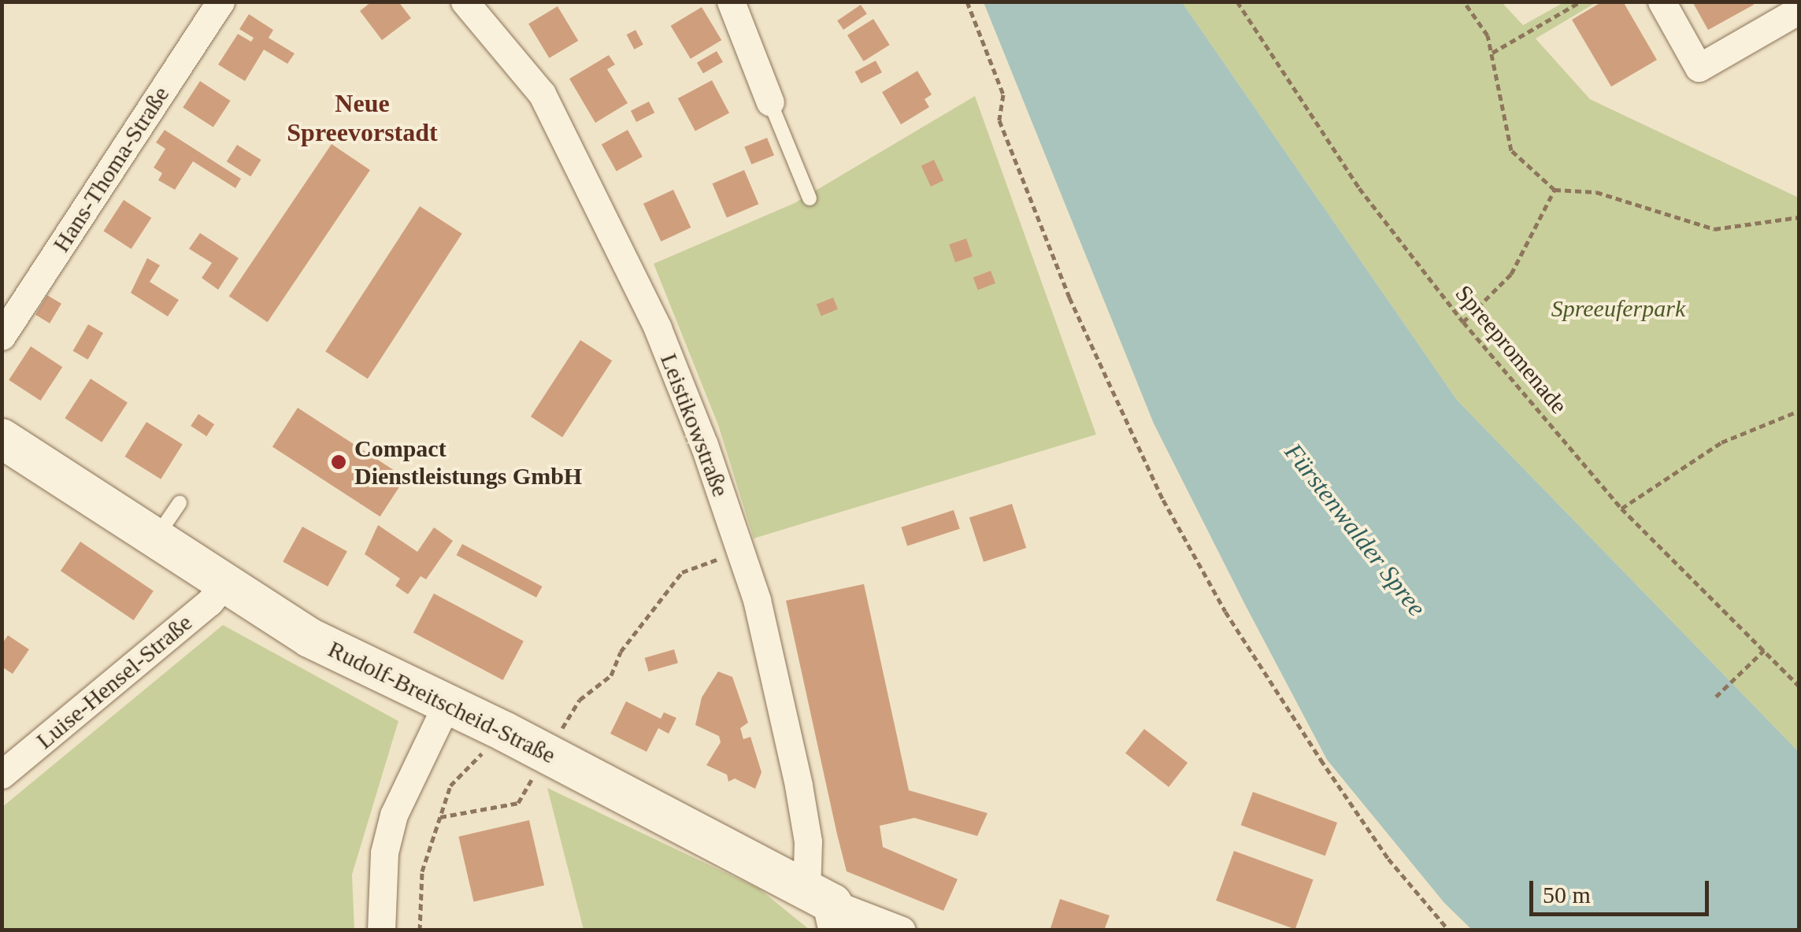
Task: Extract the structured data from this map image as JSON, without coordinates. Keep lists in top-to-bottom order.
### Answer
{
  "streets": {
    "main road": ["Rudolf-Breitscheid-Straße"],
    "street": ["Hans-Thoma-Straße", "Leistikowstraße", "Luise-Hensel-Straße"],
    "path": ["Spreepromenade"]
  },
  "crossings": [
    ["Leistikowstraße", "Rudolf-Breitscheid-Straße"],
    ["Luise-Hensel-Straße", "Rudolf-Breitscheid-Straße"]
  ],
  "districts": ["Neue Spreevorstadt"],
  "water": ["Fürstenwalder Spree"],
  "parks": ["Spreeuferpark"],
  "places": ["Compact Dienstleistungs GmbH"],
  "scale_bar": "50 m"
}
